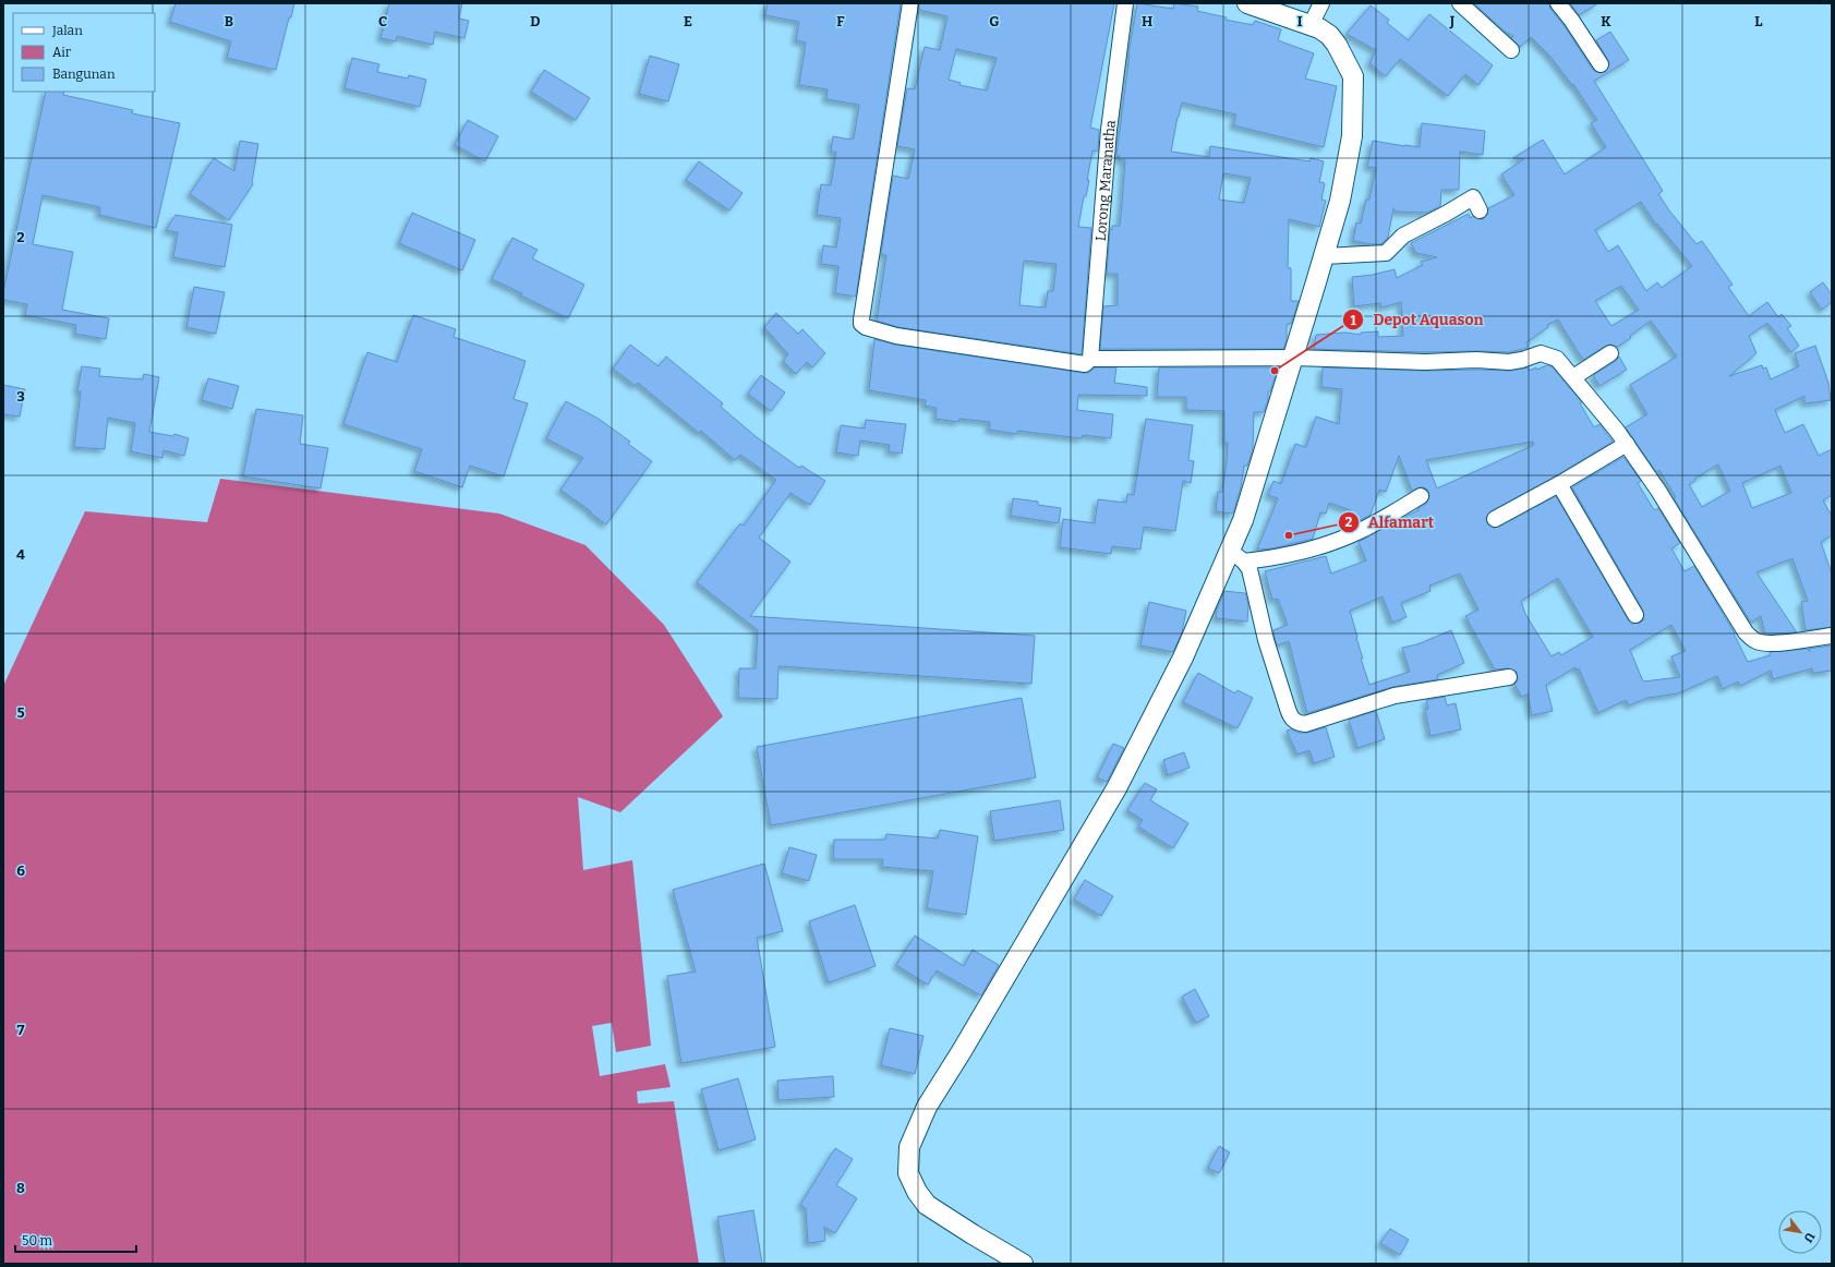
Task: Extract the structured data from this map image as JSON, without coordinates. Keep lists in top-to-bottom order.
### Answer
{
  "streets": {
    "street": ["Lorong Maranatha"]
  },
  "places": ["Depot Aquason", "Alfamart"],
  "legend": ["Jalan", "Air", "Bangunan"],
  "scale_bar": "50 m",
  "north": "bottom right",
  "grid": {
    "columns": [
      "B",
      "C",
      "D",
      "E",
      "F",
      "G",
      "H",
      "I",
      "J",
      "K",
      "L"
    ],
    "rows": [
      "2",
      "3",
      "4",
      "5",
      "6",
      "7",
      "8"
    ]
  }
}
